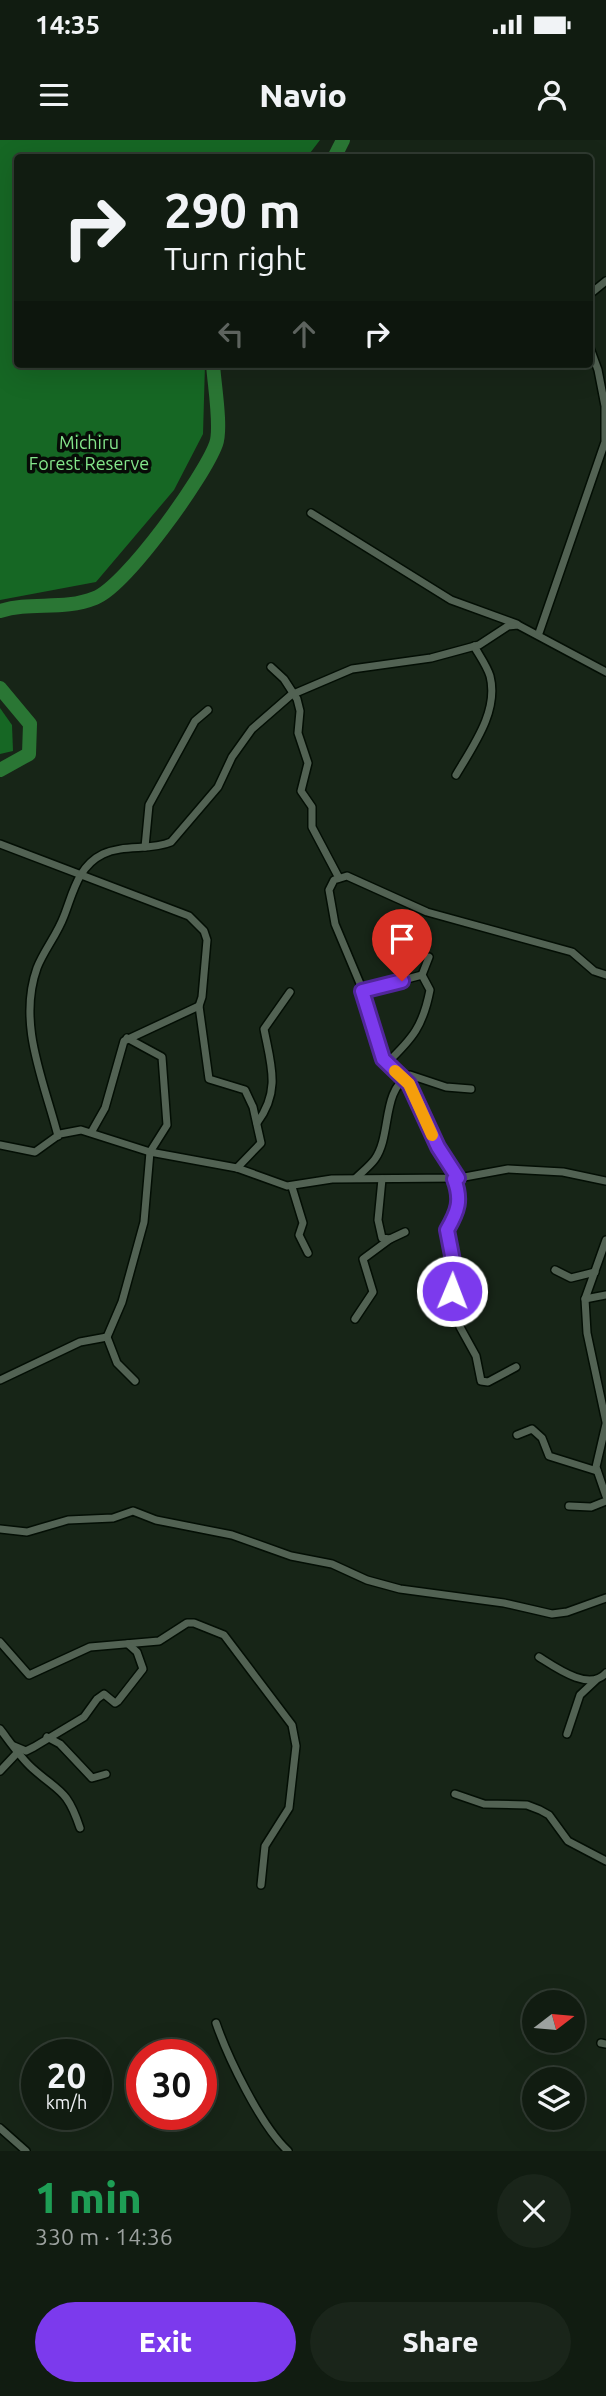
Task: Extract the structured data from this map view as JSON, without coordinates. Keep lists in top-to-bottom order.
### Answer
{
  "parks": ["Michiru Forest Reserve"],
  "north": "right",
  "page": {
    "status": "14:35",
    "header": "Navio",
    "turn": ["290 m", "Turn right"],
    "speed": "20 km/h",
    "limit": "30",
    "heading": ["1 min", "330 m · 14:36"],
    "buttons": ["Exit", "Share"]
  }
}
